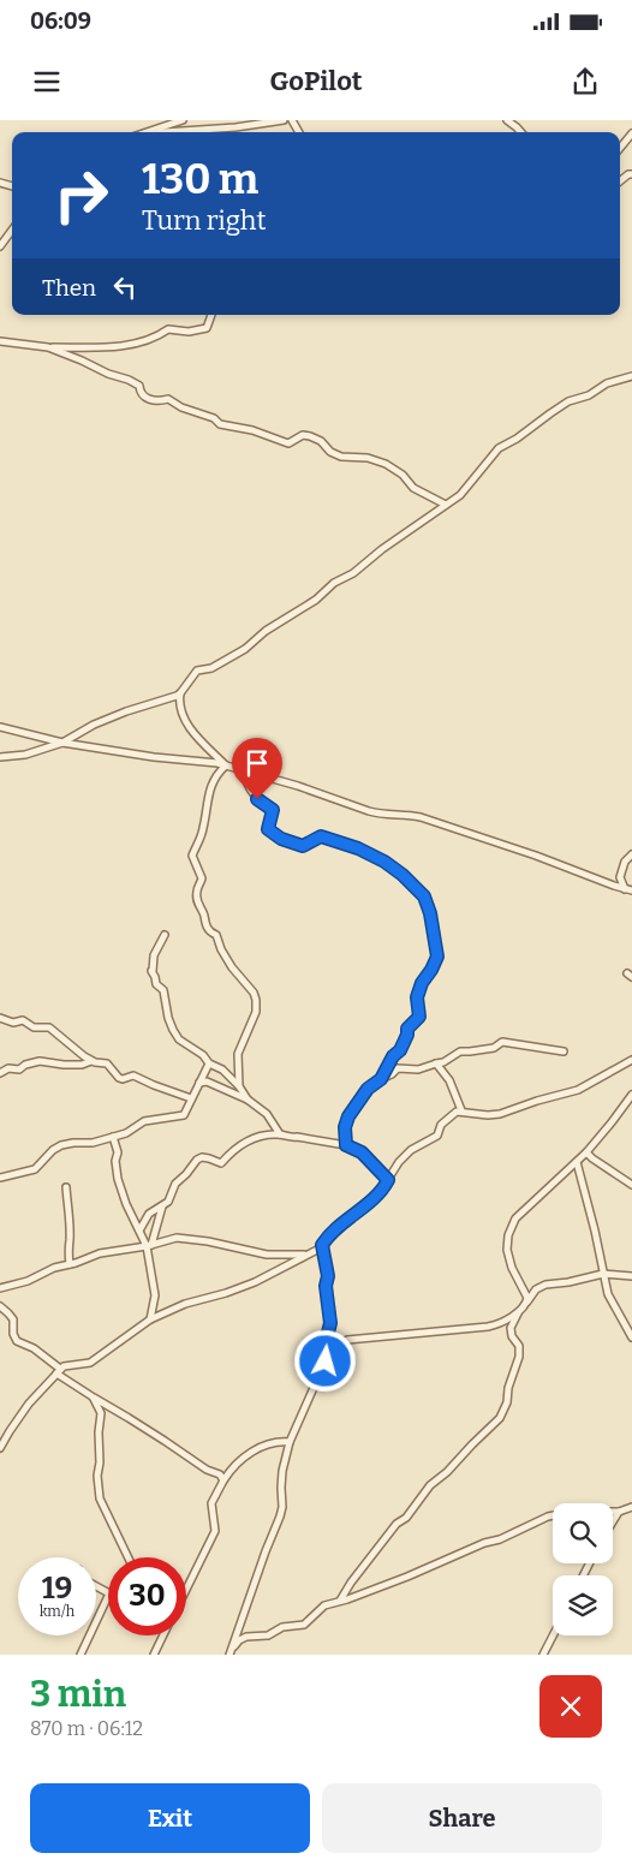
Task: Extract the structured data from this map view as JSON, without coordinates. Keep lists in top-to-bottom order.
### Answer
{
  "page": {
    "status": "06:09",
    "header": "GoPilot",
    "turn": ["130 m", "Turn right"],
    "then": "Then",
    "speed": "19 km/h",
    "limit": "30",
    "heading": ["3 min", "870 m · 06:12"],
    "buttons": ["Exit", "Share"]
  }
}
